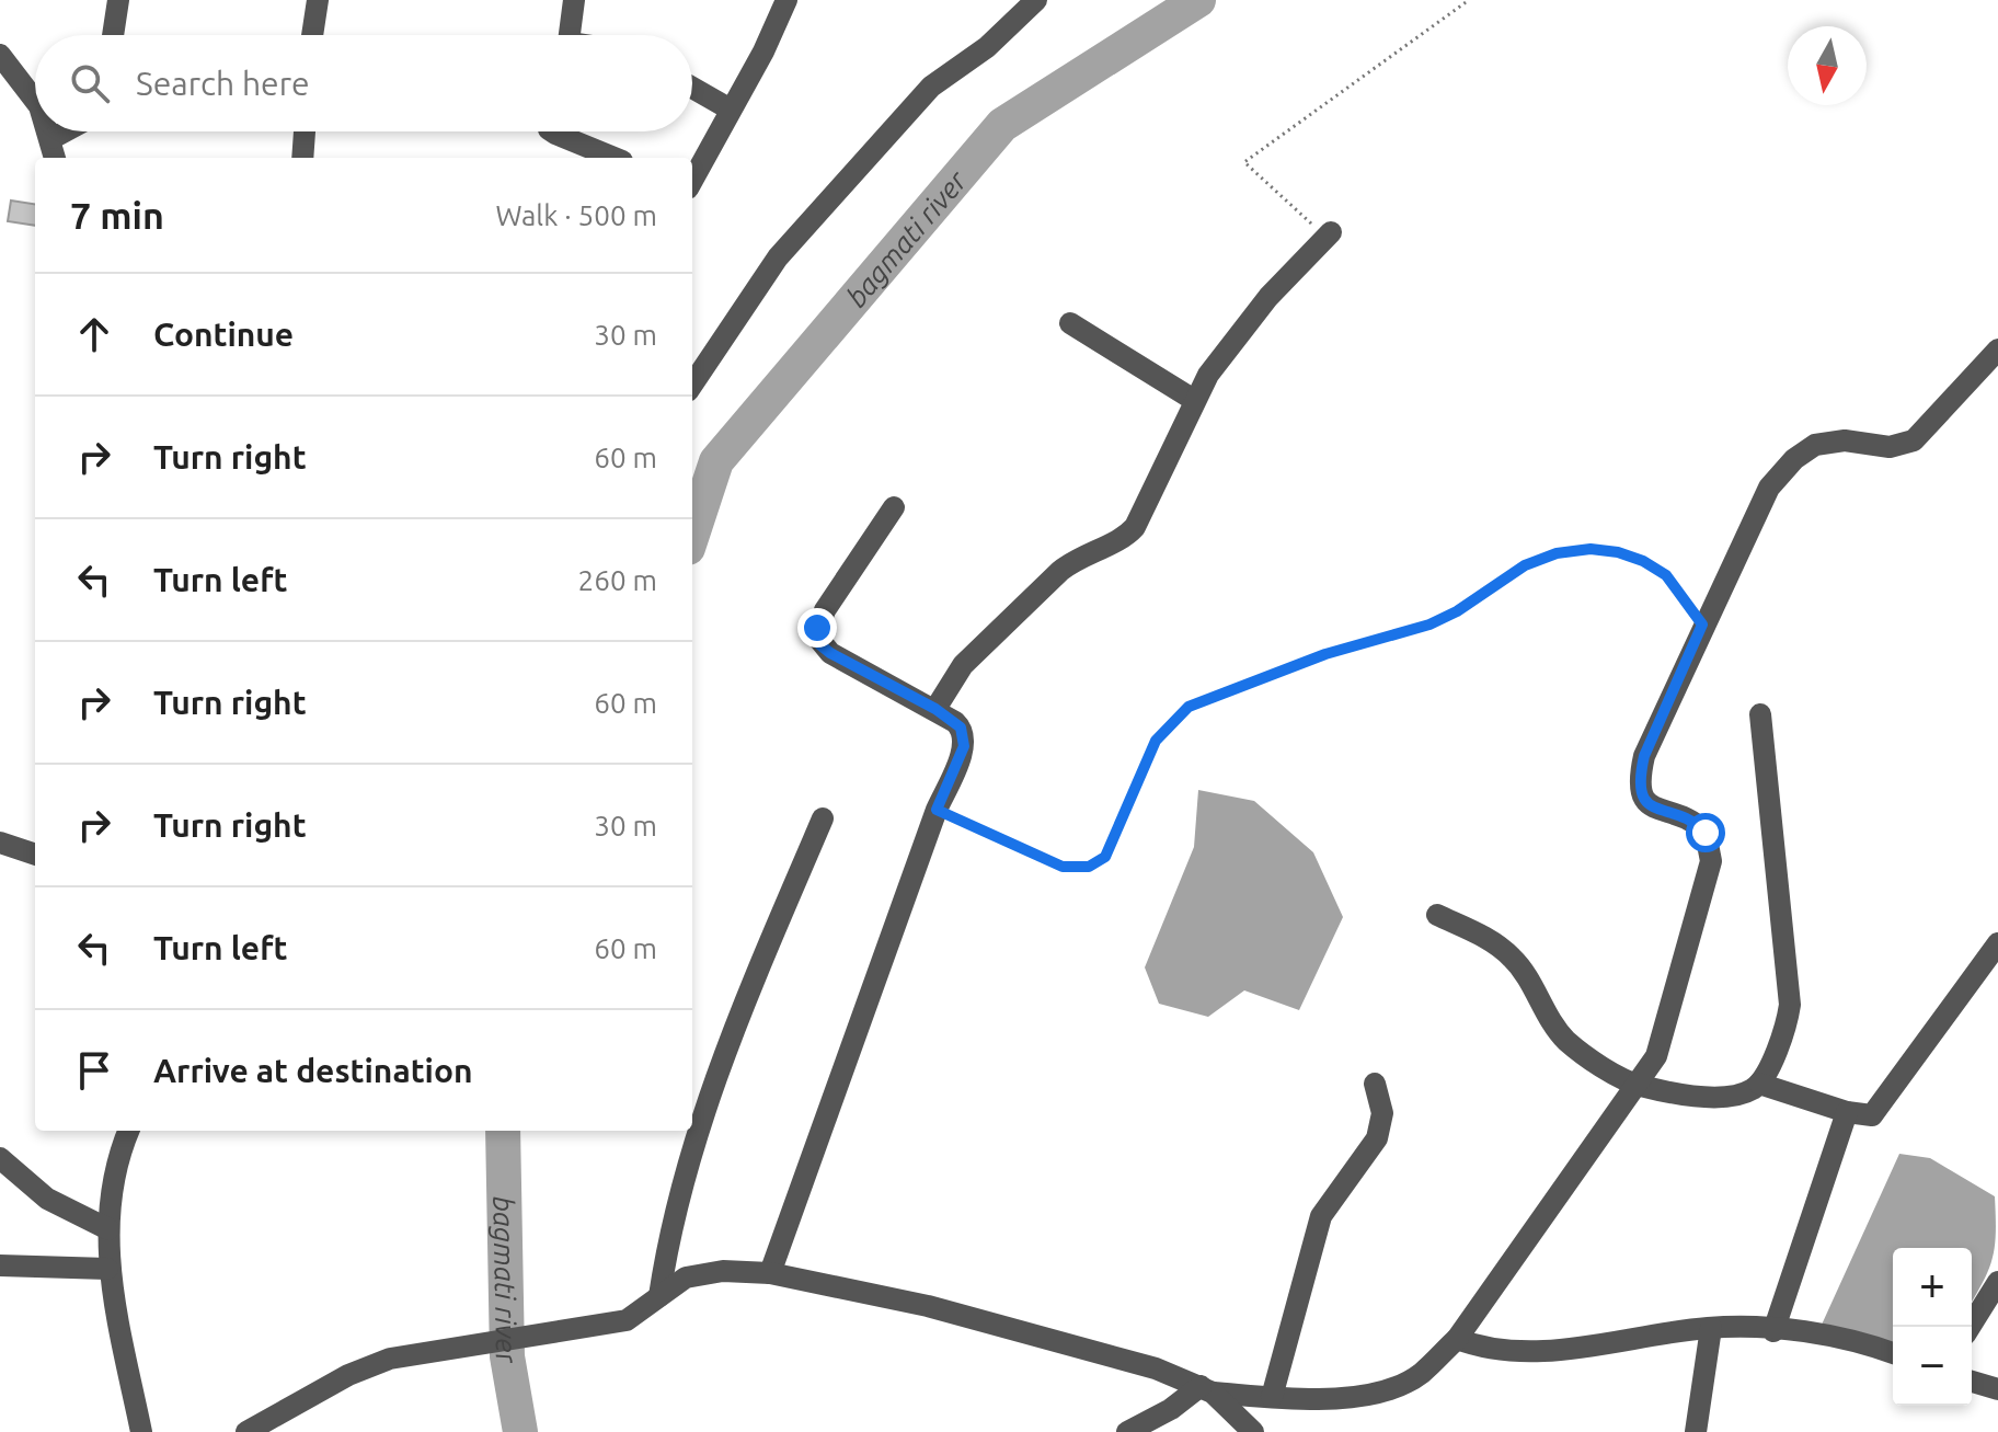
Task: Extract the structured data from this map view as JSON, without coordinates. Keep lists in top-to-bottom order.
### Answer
{
  "water": ["bagmati river"],
  "north": "bottom",
  "page": {
    "search": "Search here",
    "heading": ["7 min", "Walk · 500 m"],
    "list": [
      ["Continue", "30 m"],
      ["Turn right", "60 m"],
      ["Turn left", "260 m"],
      ["Turn right", "60 m"],
      ["Turn right", "30 m"],
      ["Turn left", "60 m"],
      "Arrive at destination"
    ],
    "map_buttons": ["+", "−"]
  }
}
